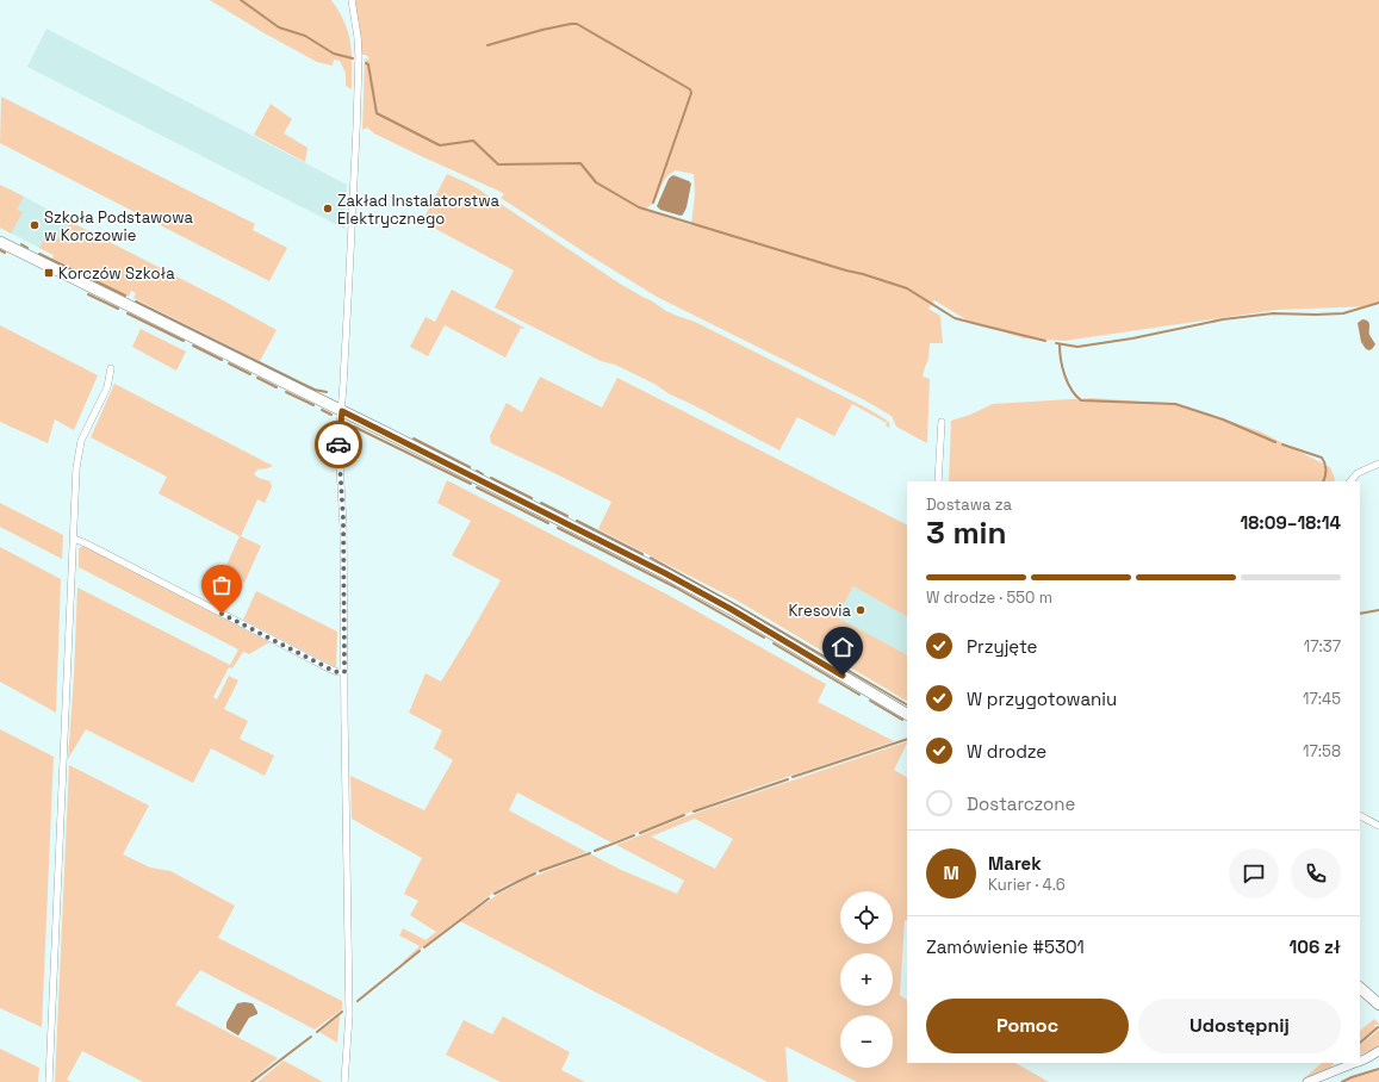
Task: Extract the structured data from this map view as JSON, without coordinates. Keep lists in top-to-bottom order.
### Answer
{
  "places": {
    "other": ["Zakład Instalatorstwa Elektrycznego", "Szkoła Podstawowa w Korczowie", "Kresovia"],
    "transit": ["Korczów Szkoła"]
  },
  "page": {
    "heading": ["3 min", "Dostawa za", "18:09–18:14"],
    "panel": [
      "Marek",
      "Kurier · 4.6",
      "Zamówienie #5301",
      "106 zł"
    ],
    "bar": "W drodze · 550 m",
    "list": [
      ["Przyjęte", "17:37"],
      ["W przygotowaniu", "17:45"],
      ["W drodze", "17:58"],
      "Dostarczone"
    ],
    "round": "M",
    "map_buttons": ["+", "−"],
    "buttons": ["Pomoc", "Udostępnij"]
  }
}
